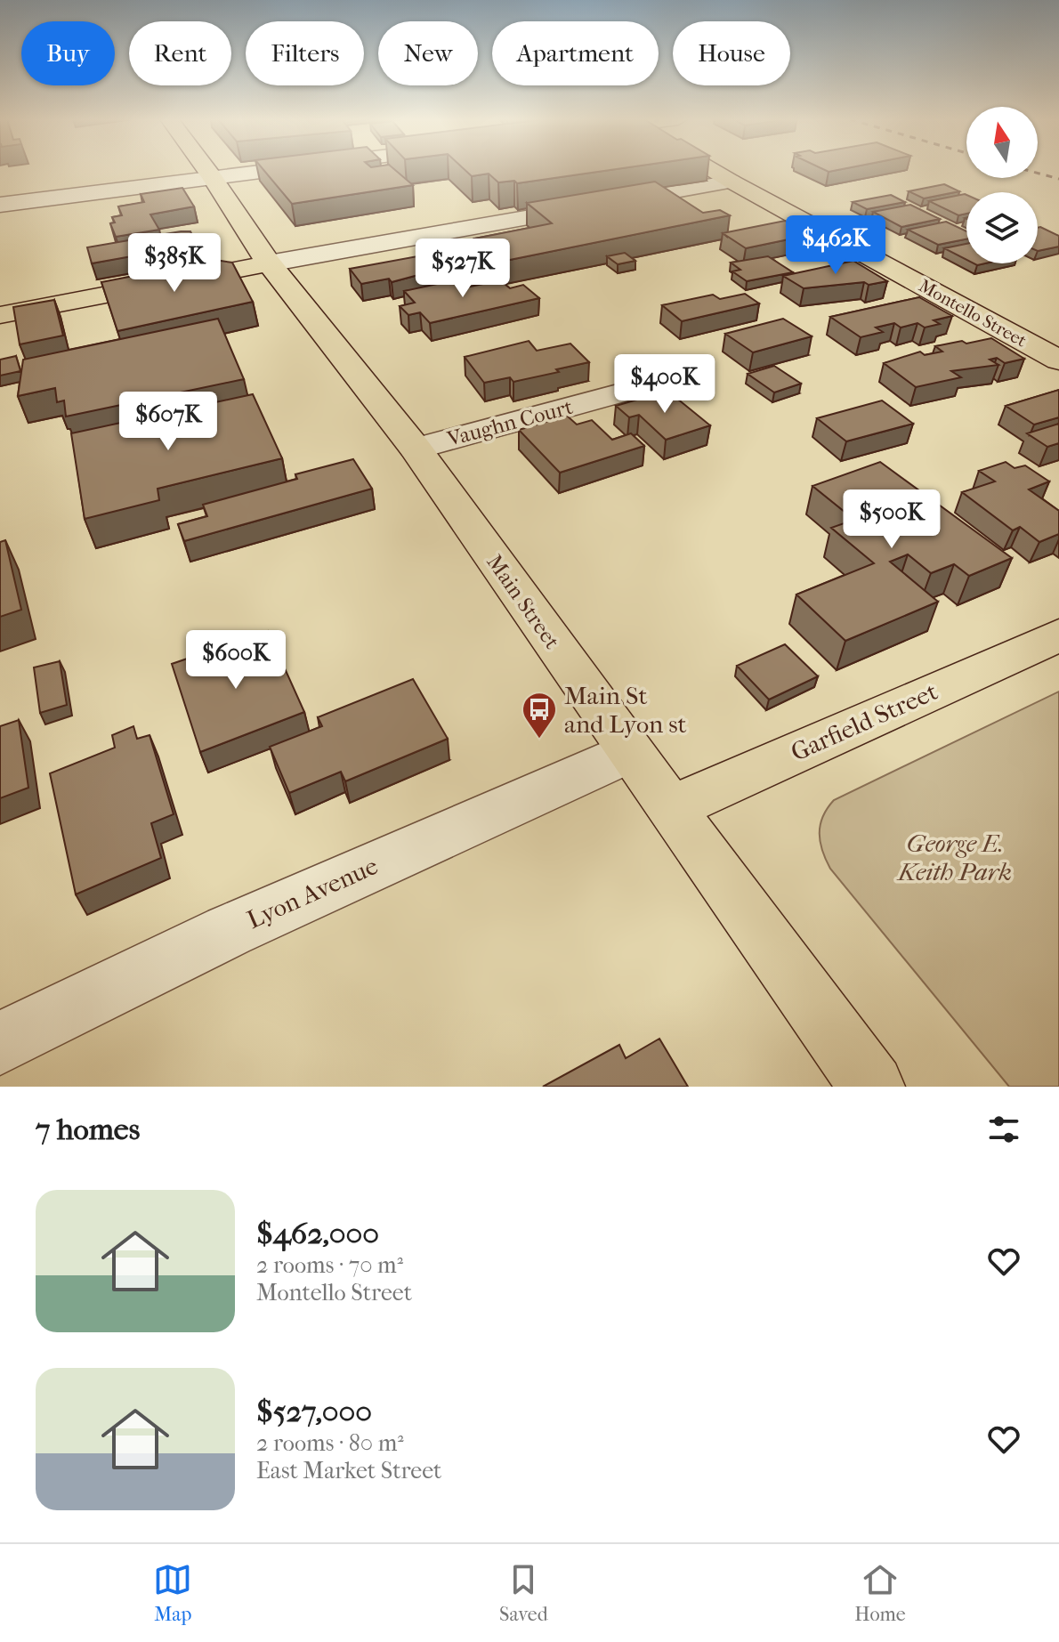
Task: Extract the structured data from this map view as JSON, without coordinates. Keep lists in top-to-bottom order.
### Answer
{
  "streets": {
    "main road": ["Montello Street", "Main Street", "Garfield Street"],
    "street": ["Vaughn Court", "Lyon Avenue"]
  },
  "crossings": [
    ["Vaughn Court", "Main Street"],
    ["Main Street", "Garfield Street"],
    ["Main Street", "Lyon Avenue"]
  ],
  "parks": ["George E. Keith Park"],
  "places": {
    "bus stop": ["Main St and Lyon st"]
  },
  "north": "top",
  "page": {
    "chip": [
      "Buy",
      "Rent",
      "Filters",
      "New",
      "Apartment",
      "House"
    ],
    "price": [
      "$462K",
      "$385K",
      "$527K",
      "$400K",
      "$607K",
      "$500K",
      "$600K"
    ],
    "heading": "7 homes",
    "list": [
      {
        "name": "$462,000",
        "note": "2 rooms · 70 m² · Montello Street"
      },
      {
        "name": "$527,000",
        "note": "2 rooms · 80 m² · East Market Street"
      }
    ],
    "tabs": ["Map", "Saved", "Home"]
  }
}
